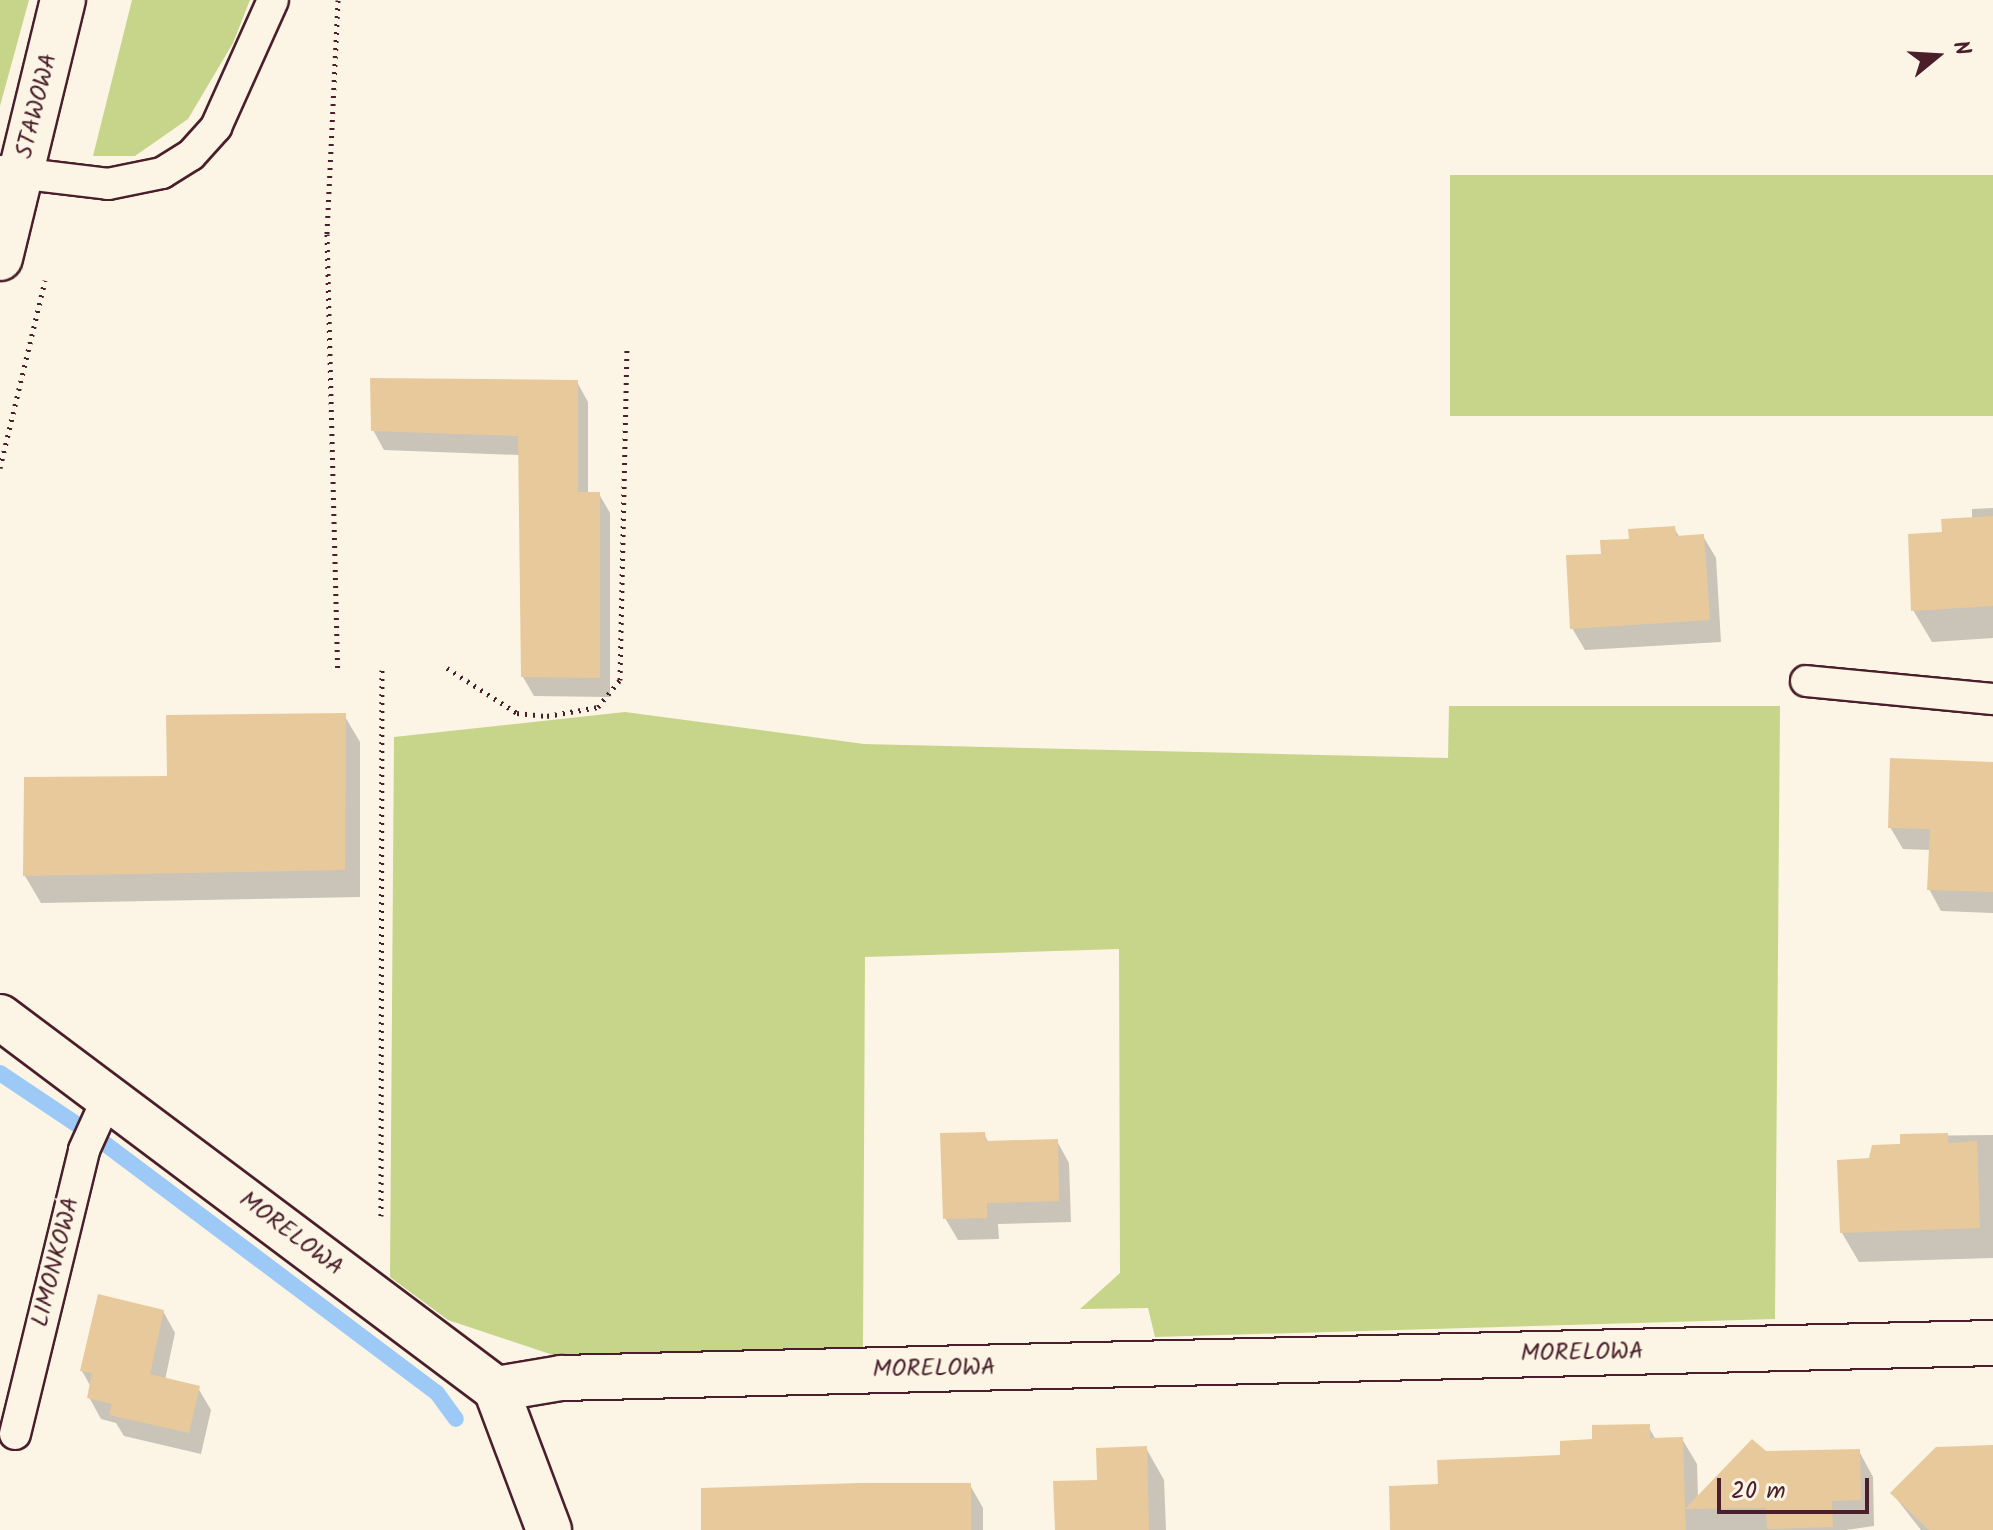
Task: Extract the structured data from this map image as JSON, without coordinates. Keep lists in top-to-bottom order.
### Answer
{
  "streets": {
    "street": ["STAWOWA", "MORELOWA"],
    "lane": ["LIMONKOWA"]
  },
  "crossings": [
    ["MORELOWA", "LIMONKOWA"]
  ],
  "scale_bar": "20 m",
  "north": "right"
}
